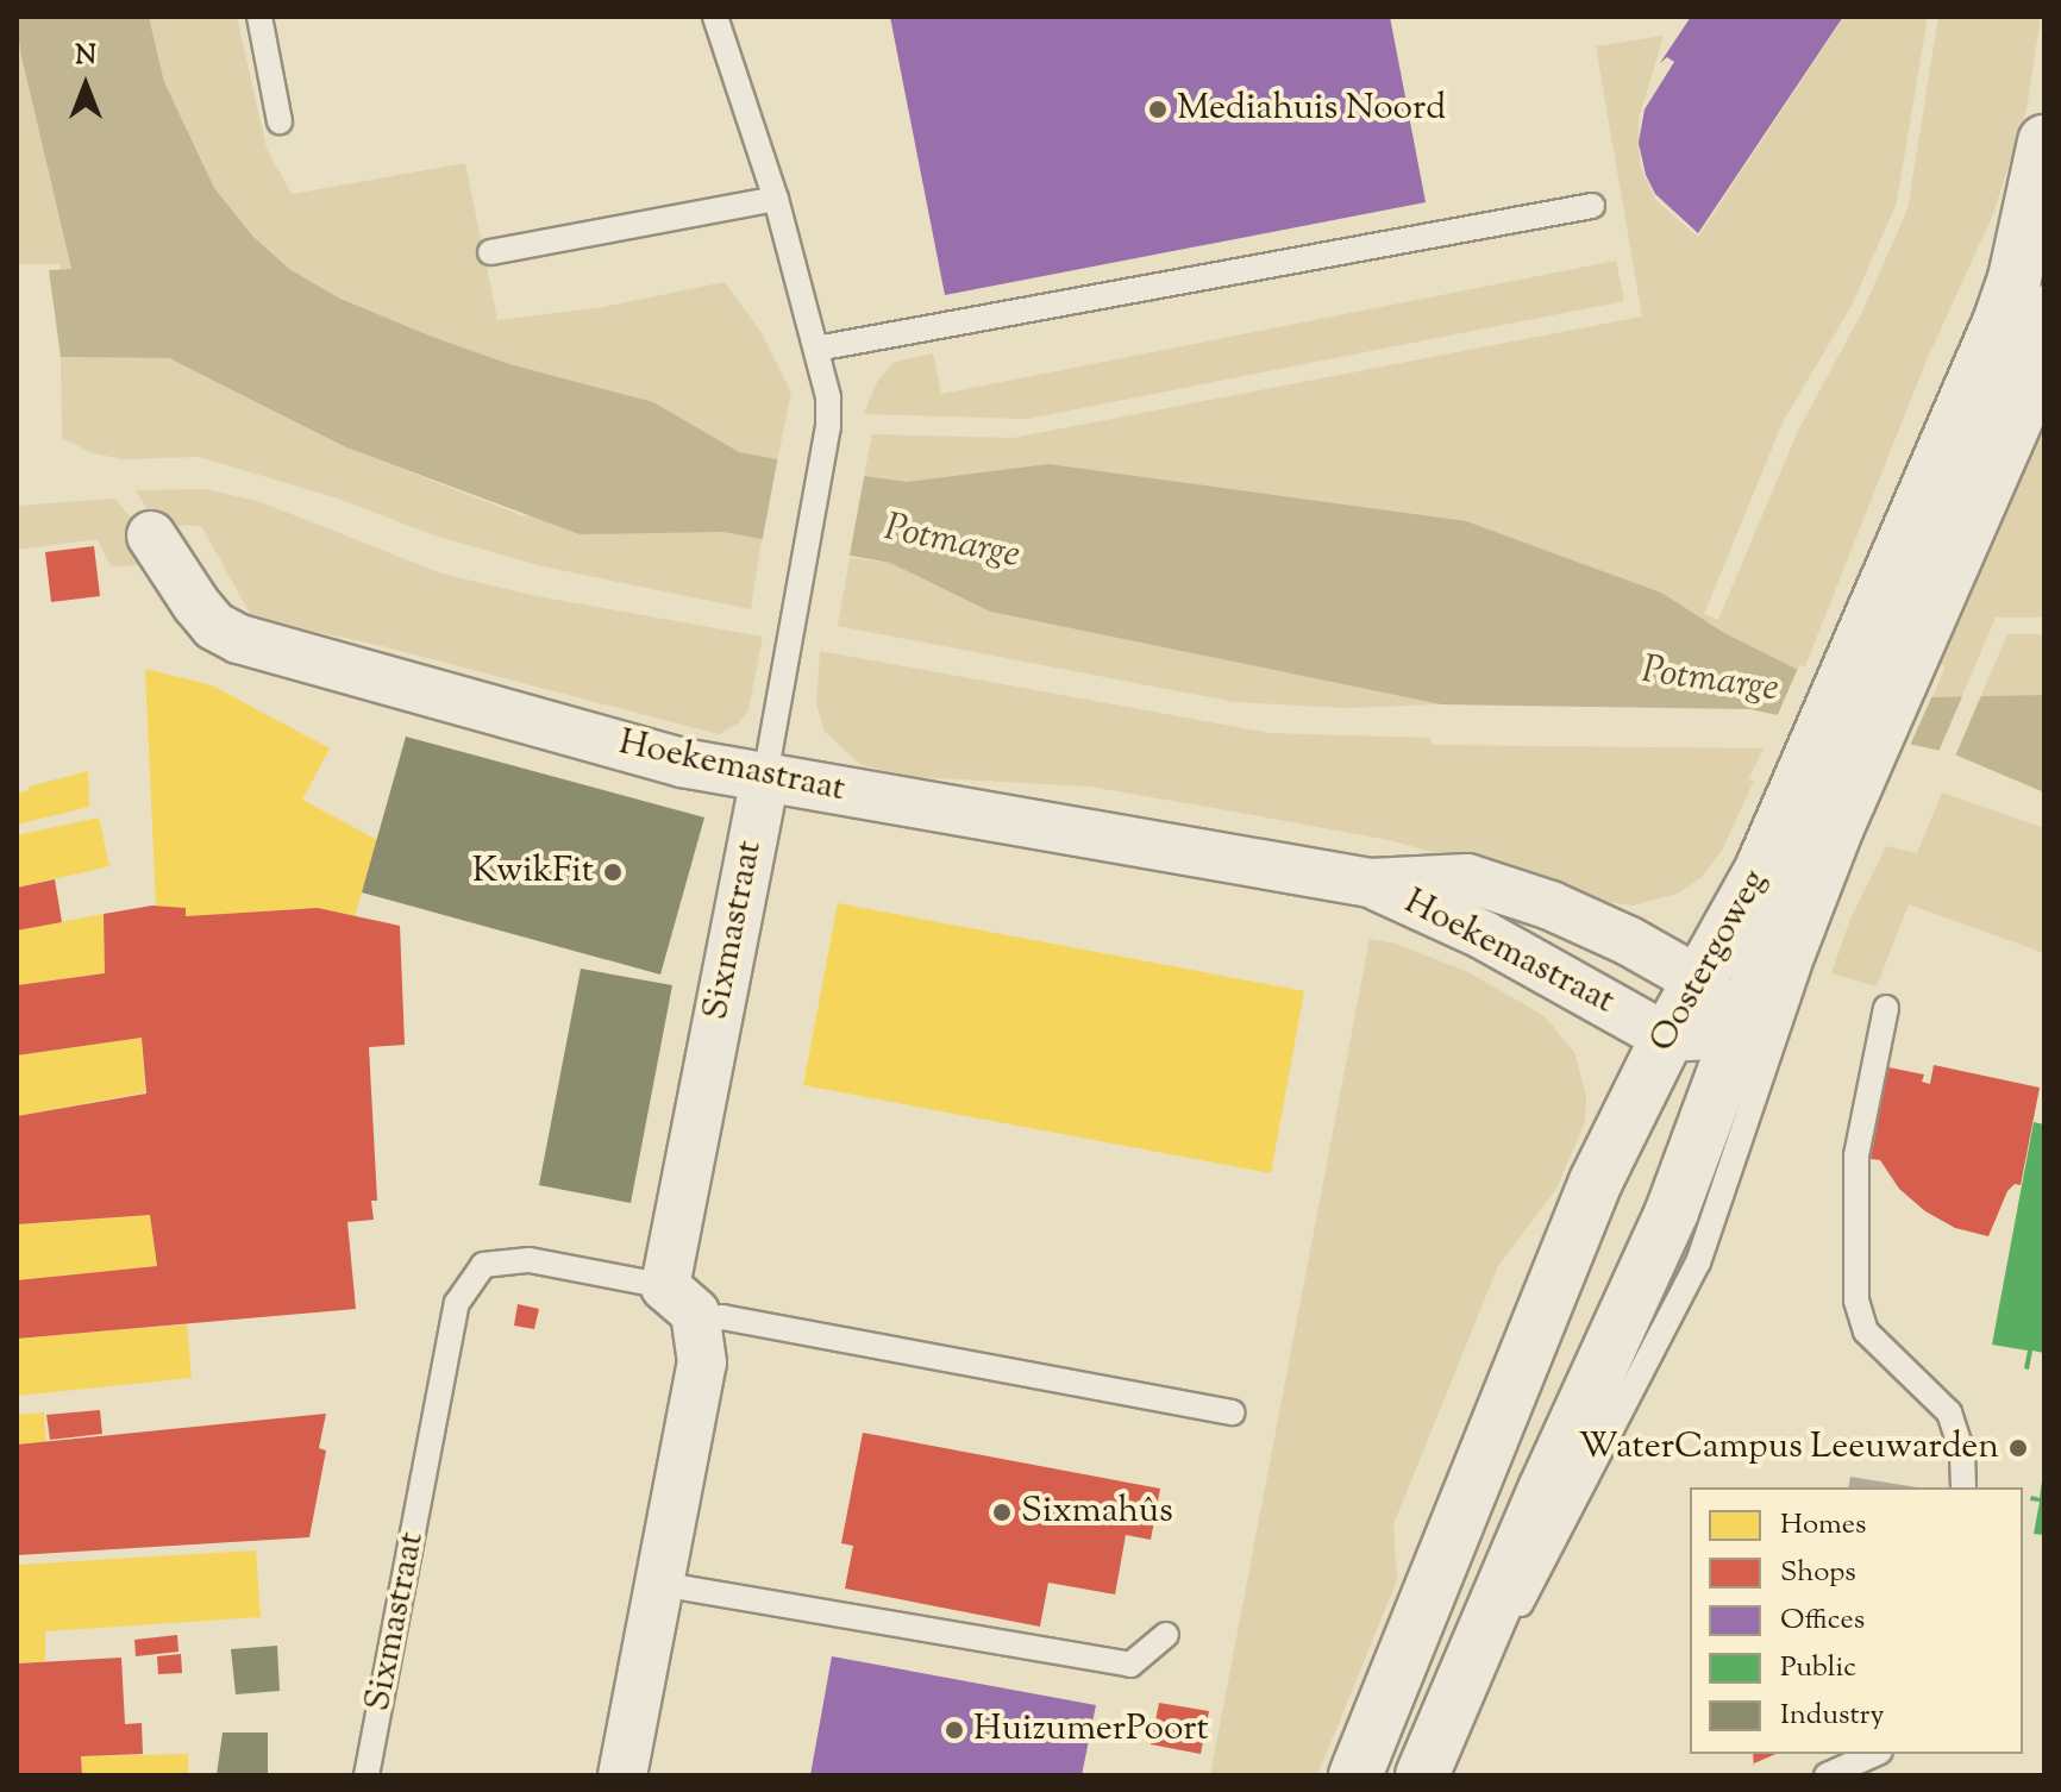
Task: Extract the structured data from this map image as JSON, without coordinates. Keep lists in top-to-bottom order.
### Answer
{
  "streets": {
    "main road": ["Oostergoweg"],
    "street": ["Hoekemastraat", "Sixmastraat"]
  },
  "crossings": [
    ["Hoekemastraat", "Sixmastraat"],
    ["Hoekemastraat", "Oostergoweg"]
  ],
  "water": ["Potmarge"],
  "places": [
    "Mediahuis Noord",
    "KwikFit",
    "WaterCampus Leeuwarden",
    "Sixmahûs",
    "HuizumerPoort"
  ],
  "legend": [
    "Homes",
    "Shops",
    "Offices",
    "Public",
    "Industry"
  ],
  "north": "top"
}
